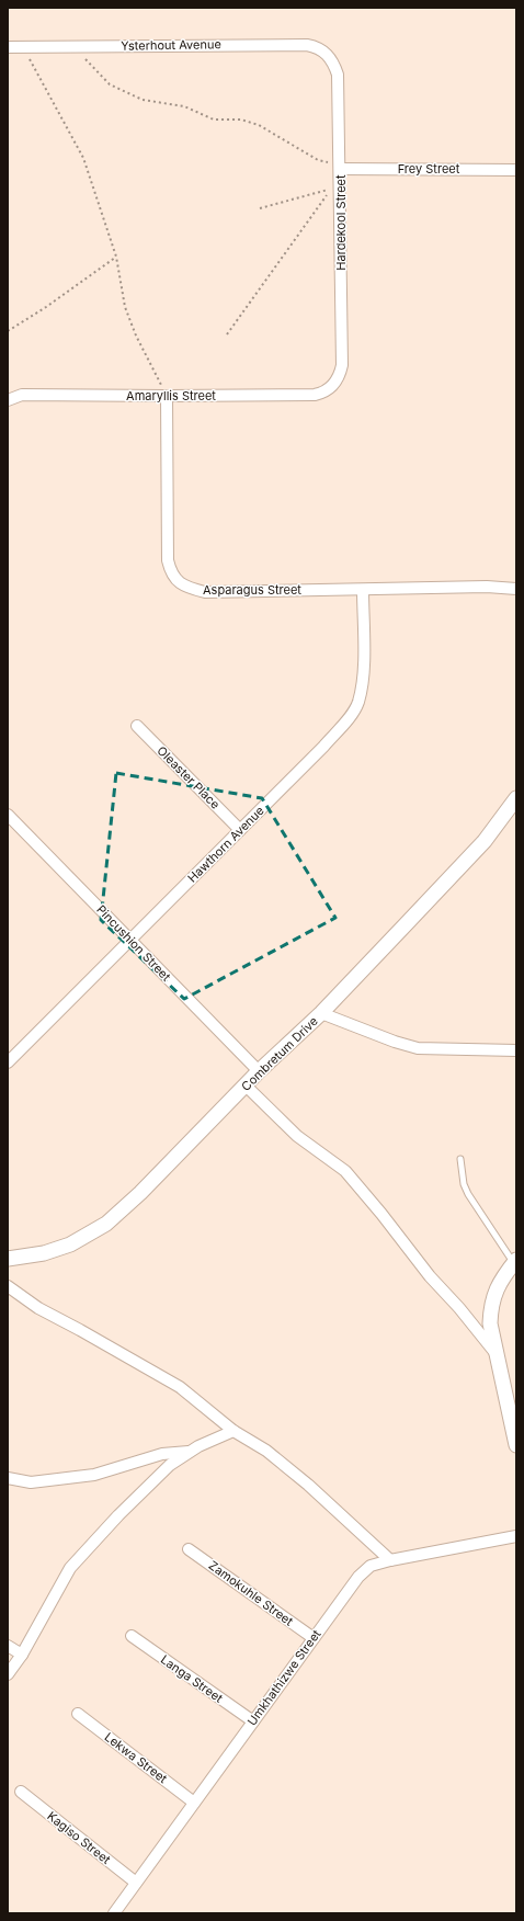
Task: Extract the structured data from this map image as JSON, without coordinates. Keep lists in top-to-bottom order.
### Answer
{
  "streets": {
    "street": [
      "Ysterhout Avenue",
      "Frey Street",
      "Hardekool Street",
      "Amaryllis Street",
      "Asparagus Street",
      "Oleaster Place",
      "Hawthorn Avenue",
      "Pincushion Street",
      "Combretum Drive",
      "Zamokuhle Street",
      "Umkhathizwe Street",
      "Langa Street",
      "Lekwa Street",
      "Kagiso Street"
    ]
  },
  "crossings": [
    ["Ysterhout Avenue", "Hardekool Street"],
    ["Frey Street", "Hardekool Street"],
    ["Hardekool Street", "Amaryllis Street"],
    ["Amaryllis Street", "Asparagus Street"],
    ["Asparagus Street", "Hawthorn Avenue"],
    ["Oleaster Place", "Hawthorn Avenue"],
    ["Hawthorn Avenue", "Pincushion Street"],
    ["Pincushion Street", "Combretum Drive"],
    ["Zamokuhle Street", "Umkhathizwe Street"],
    ["Umkhathizwe Street", "Langa Street"],
    ["Umkhathizwe Street", "Lekwa Street"],
    ["Umkhathizwe Street", "Kagiso Street"]
  ]
}
